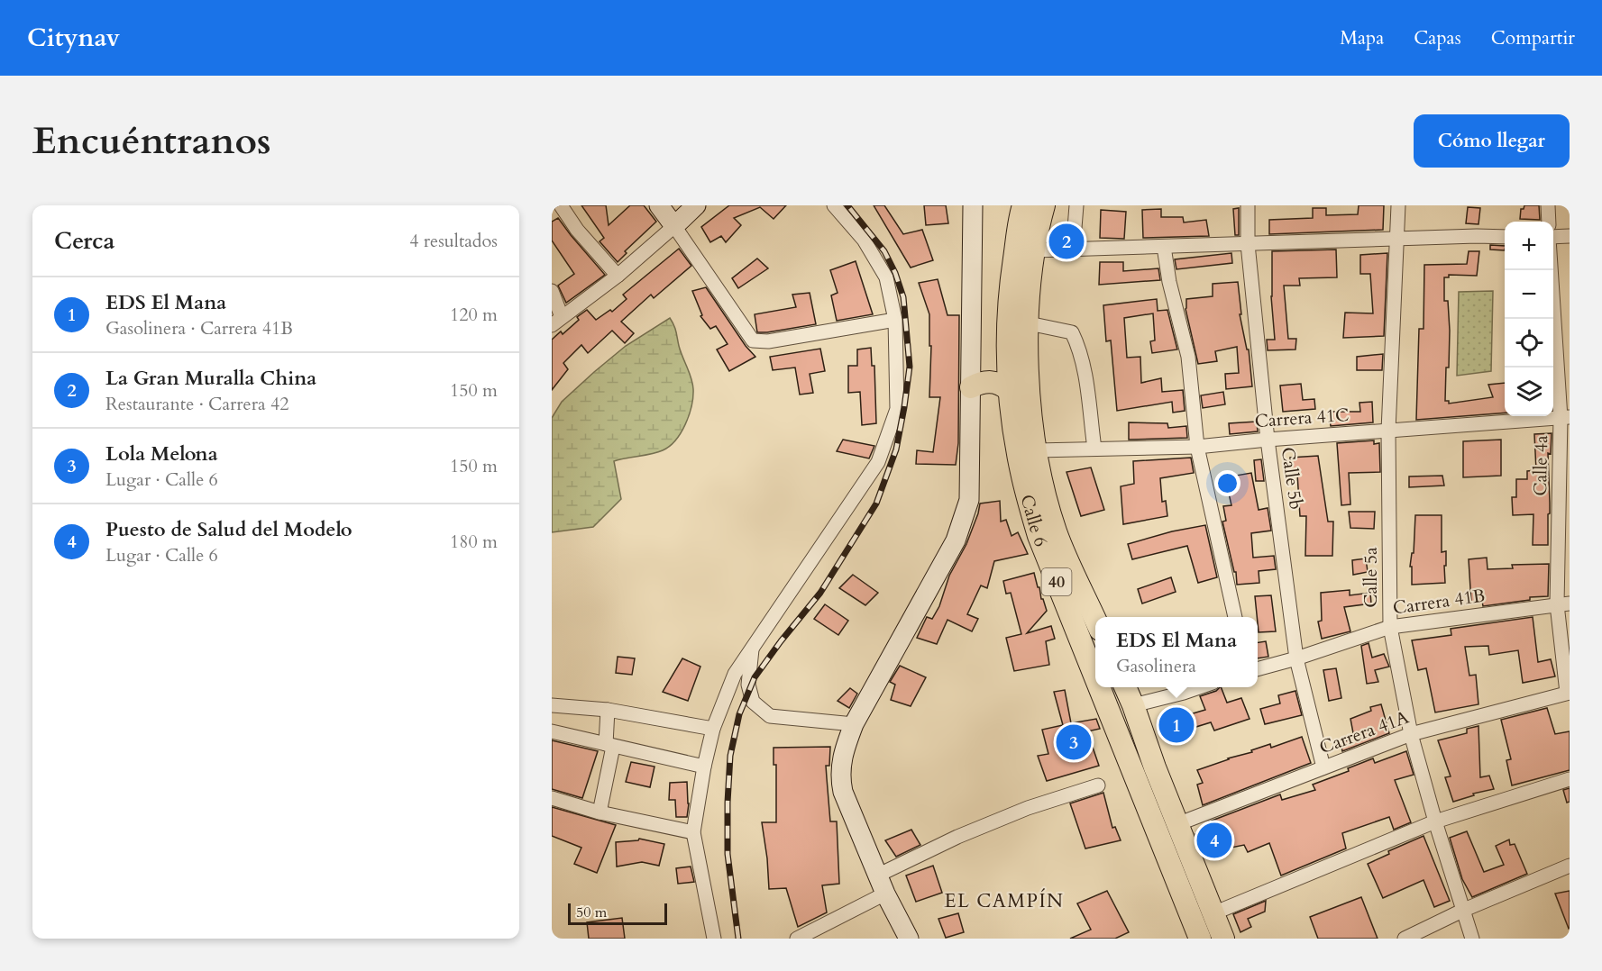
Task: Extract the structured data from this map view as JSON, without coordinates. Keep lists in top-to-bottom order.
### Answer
{
  "streets": {
    "highway": ["Calle 6", "40"],
    "street": [
      "Carrera 41C",
      "Calle 4a",
      "Calle 5b",
      "Calle 5a",
      "Carrera 41B",
      "Carrera 41A"
    ]
  },
  "crossings": [
    ["Carrera 41C", "Calle 4a"],
    ["Carrera 41C", "Calle 5b"],
    ["Carrera 41C", "Calle 6"],
    ["Carrera 41C", "Calle 5a"],
    ["Calle 4a", "Carrera 41B"],
    ["Calle 4a", "Carrera 41A"],
    ["Calle 5b", "Carrera 41B"],
    ["Calle 5b", "Carrera 41A"],
    ["Calle 5a", "Carrera 41B"],
    ["Calle 5a", "Carrera 41A"]
  ],
  "districts": ["EL CAMPÍN"],
  "scale_bar": "50 m",
  "page": {
    "header": "Citynav",
    "nav": ["Mapa", "Capas", "Compartir"],
    "buttons": "Cómo llegar",
    "title": "Encuéntranos",
    "heading": ["Cerca", "4 resultados"],
    "map_buttons": ["+", "−"],
    "pins": [
      "2",
      "1",
      "3",
      "4"
    ],
    "list": [
      {
        "mark": "1",
        "name": "EDS El Mana",
        "note": "Gasolinera · Carrera 41B",
        "value": "120 m"
      },
      {
        "mark": "2",
        "name": "La Gran Muralla China",
        "note": "Restaurante · Carrera 42",
        "value": "150 m"
      },
      {
        "mark": "3",
        "name": "Lola Melona",
        "note": "Lugar · Calle 6",
        "value": "150 m"
      },
      {
        "mark": "4",
        "name": "Puesto de Salud del Modelo",
        "note": "Lugar · Calle 6",
        "value": "180 m"
      }
    ],
    "popup": ["EDS El Mana", "Gasolinera"],
    "scale": "50 m"
  }
}
